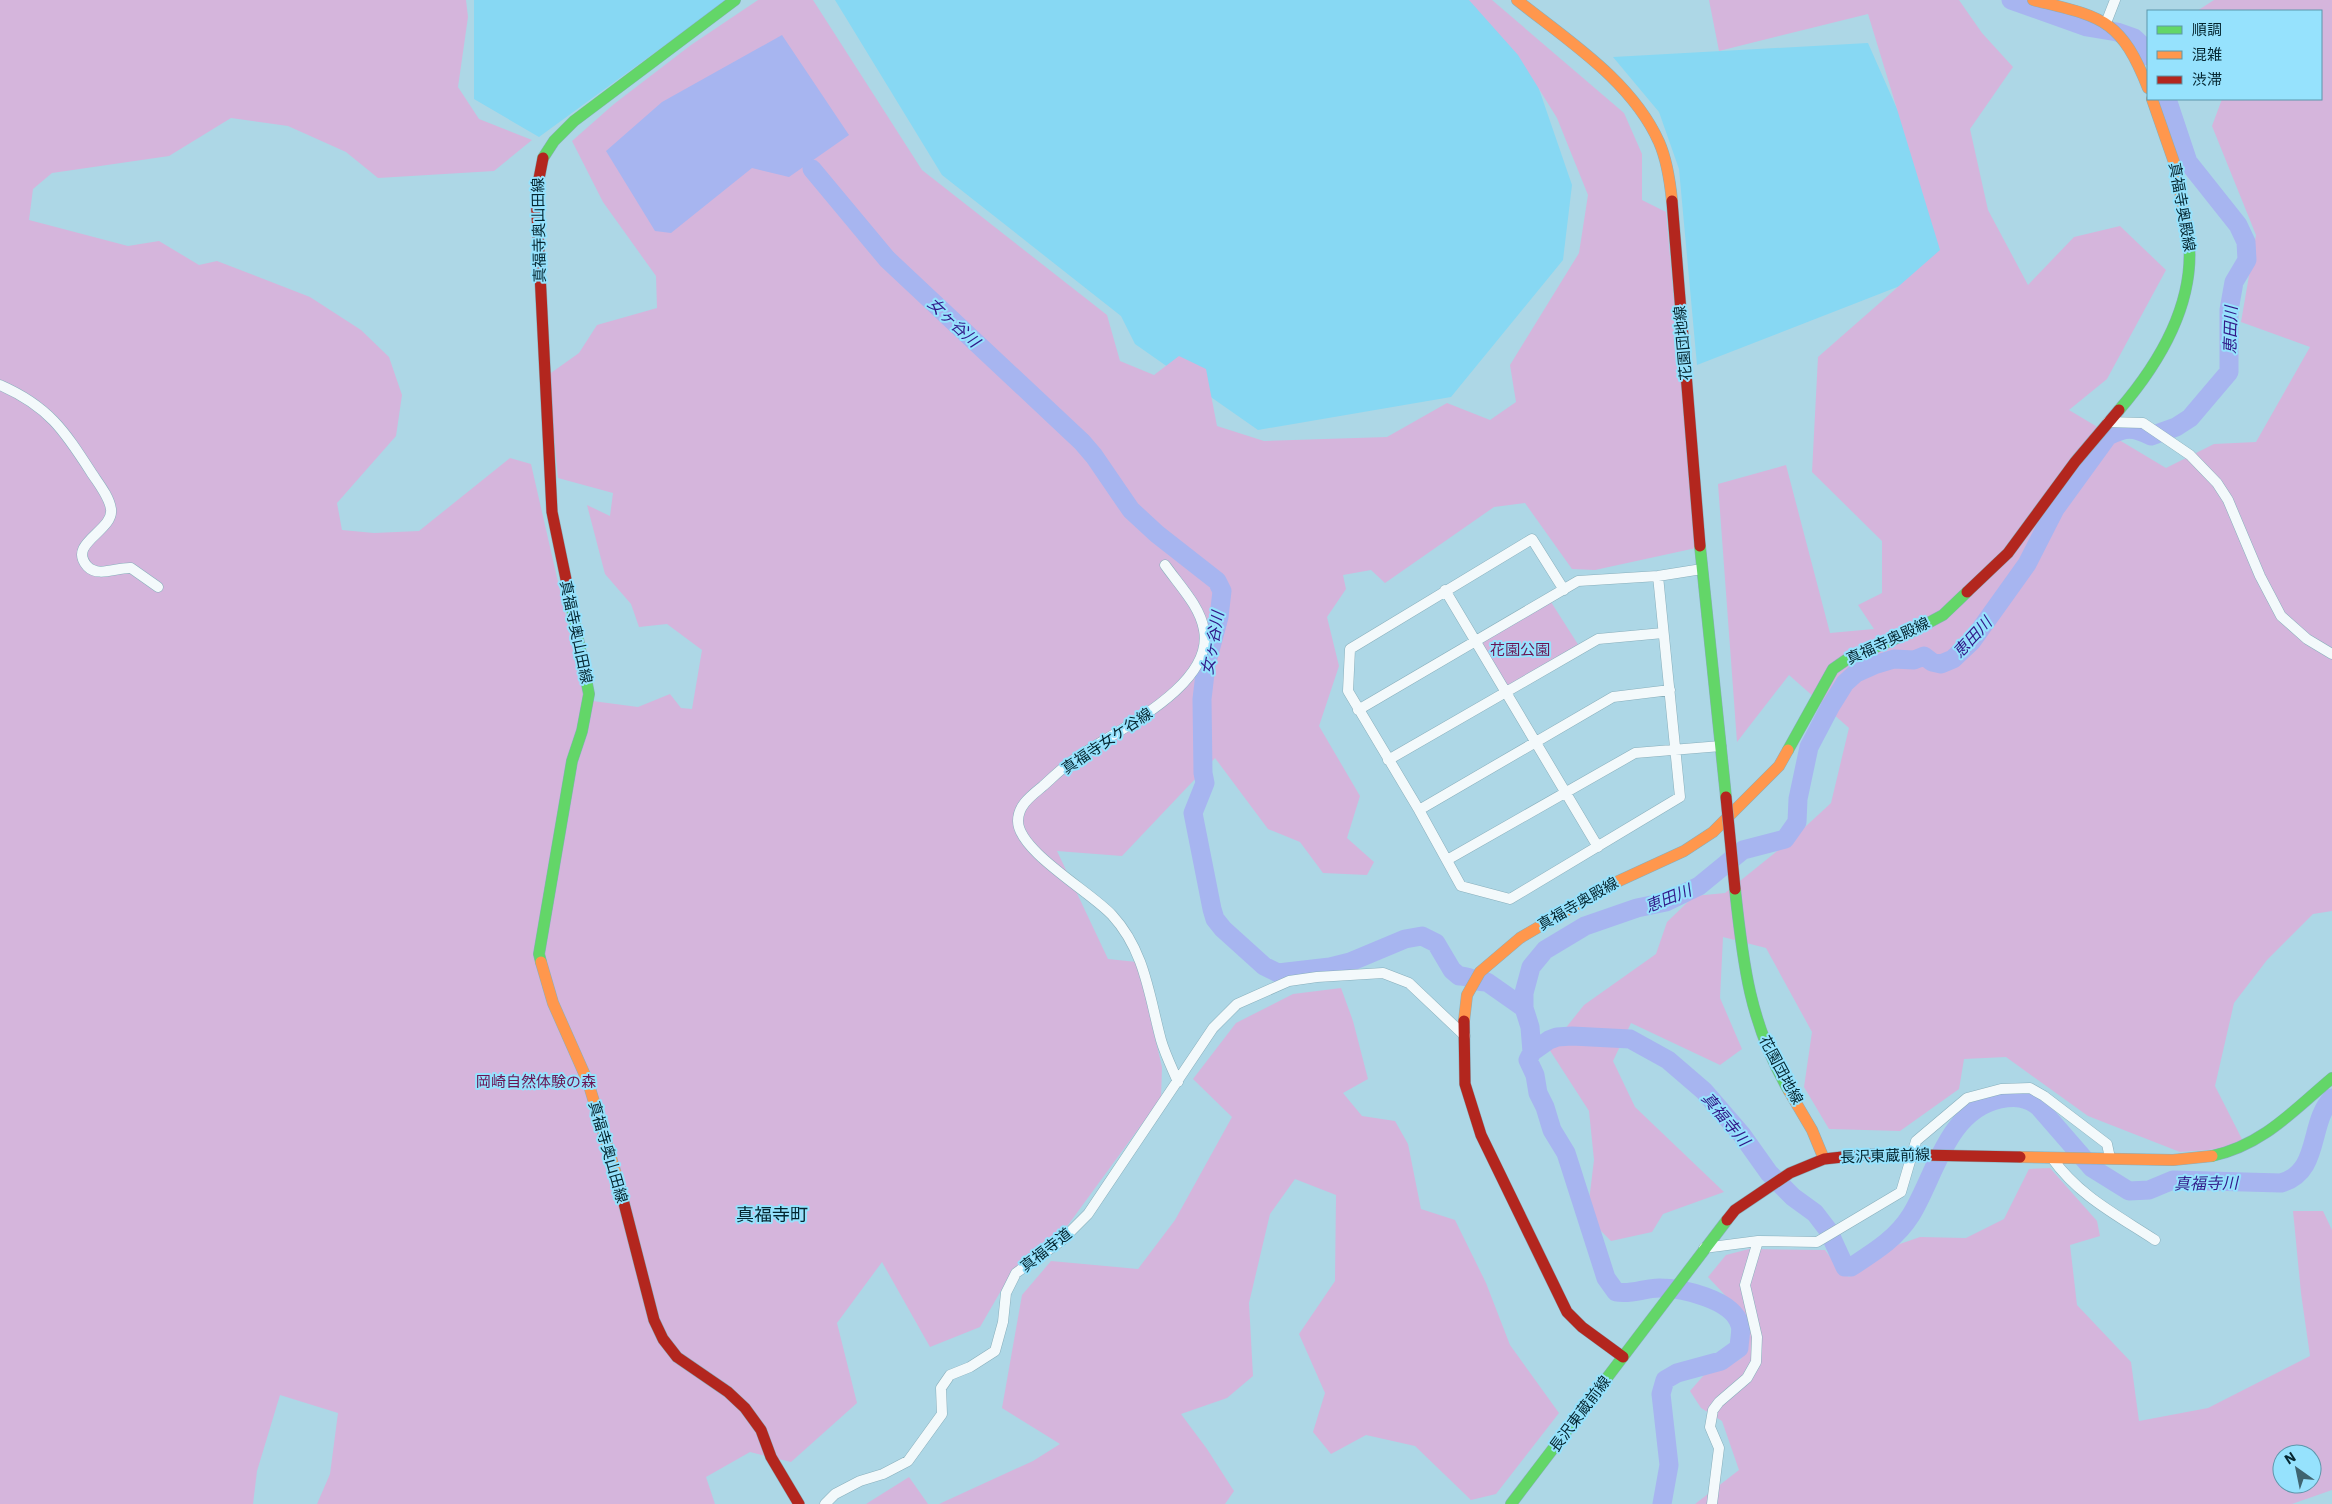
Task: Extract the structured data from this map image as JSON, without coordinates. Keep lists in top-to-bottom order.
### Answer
{
  "streets": {
    "street": [
      "真福寺奥殿線",
      "真福寺奥山田線",
      "花園団地線",
      "真福寺女ケ谷線",
      "長沢東蔵前線",
      "真福寺道"
    ]
  },
  "crossings": [
    ["真福寺奥殿線", "長沢東蔵前線"],
    ["花園団地線", "長沢東蔵前線"],
    ["真福寺女ケ谷線", "真福寺道"]
  ],
  "districts": ["真福寺町"],
  "water": ["女ヶ谷川", "恵田川", "真福寺川"],
  "parks": ["花園公園", "岡崎自然体験の森"],
  "legend": ["順調", "混雑", "渋滞"],
  "north": "top left"
}
